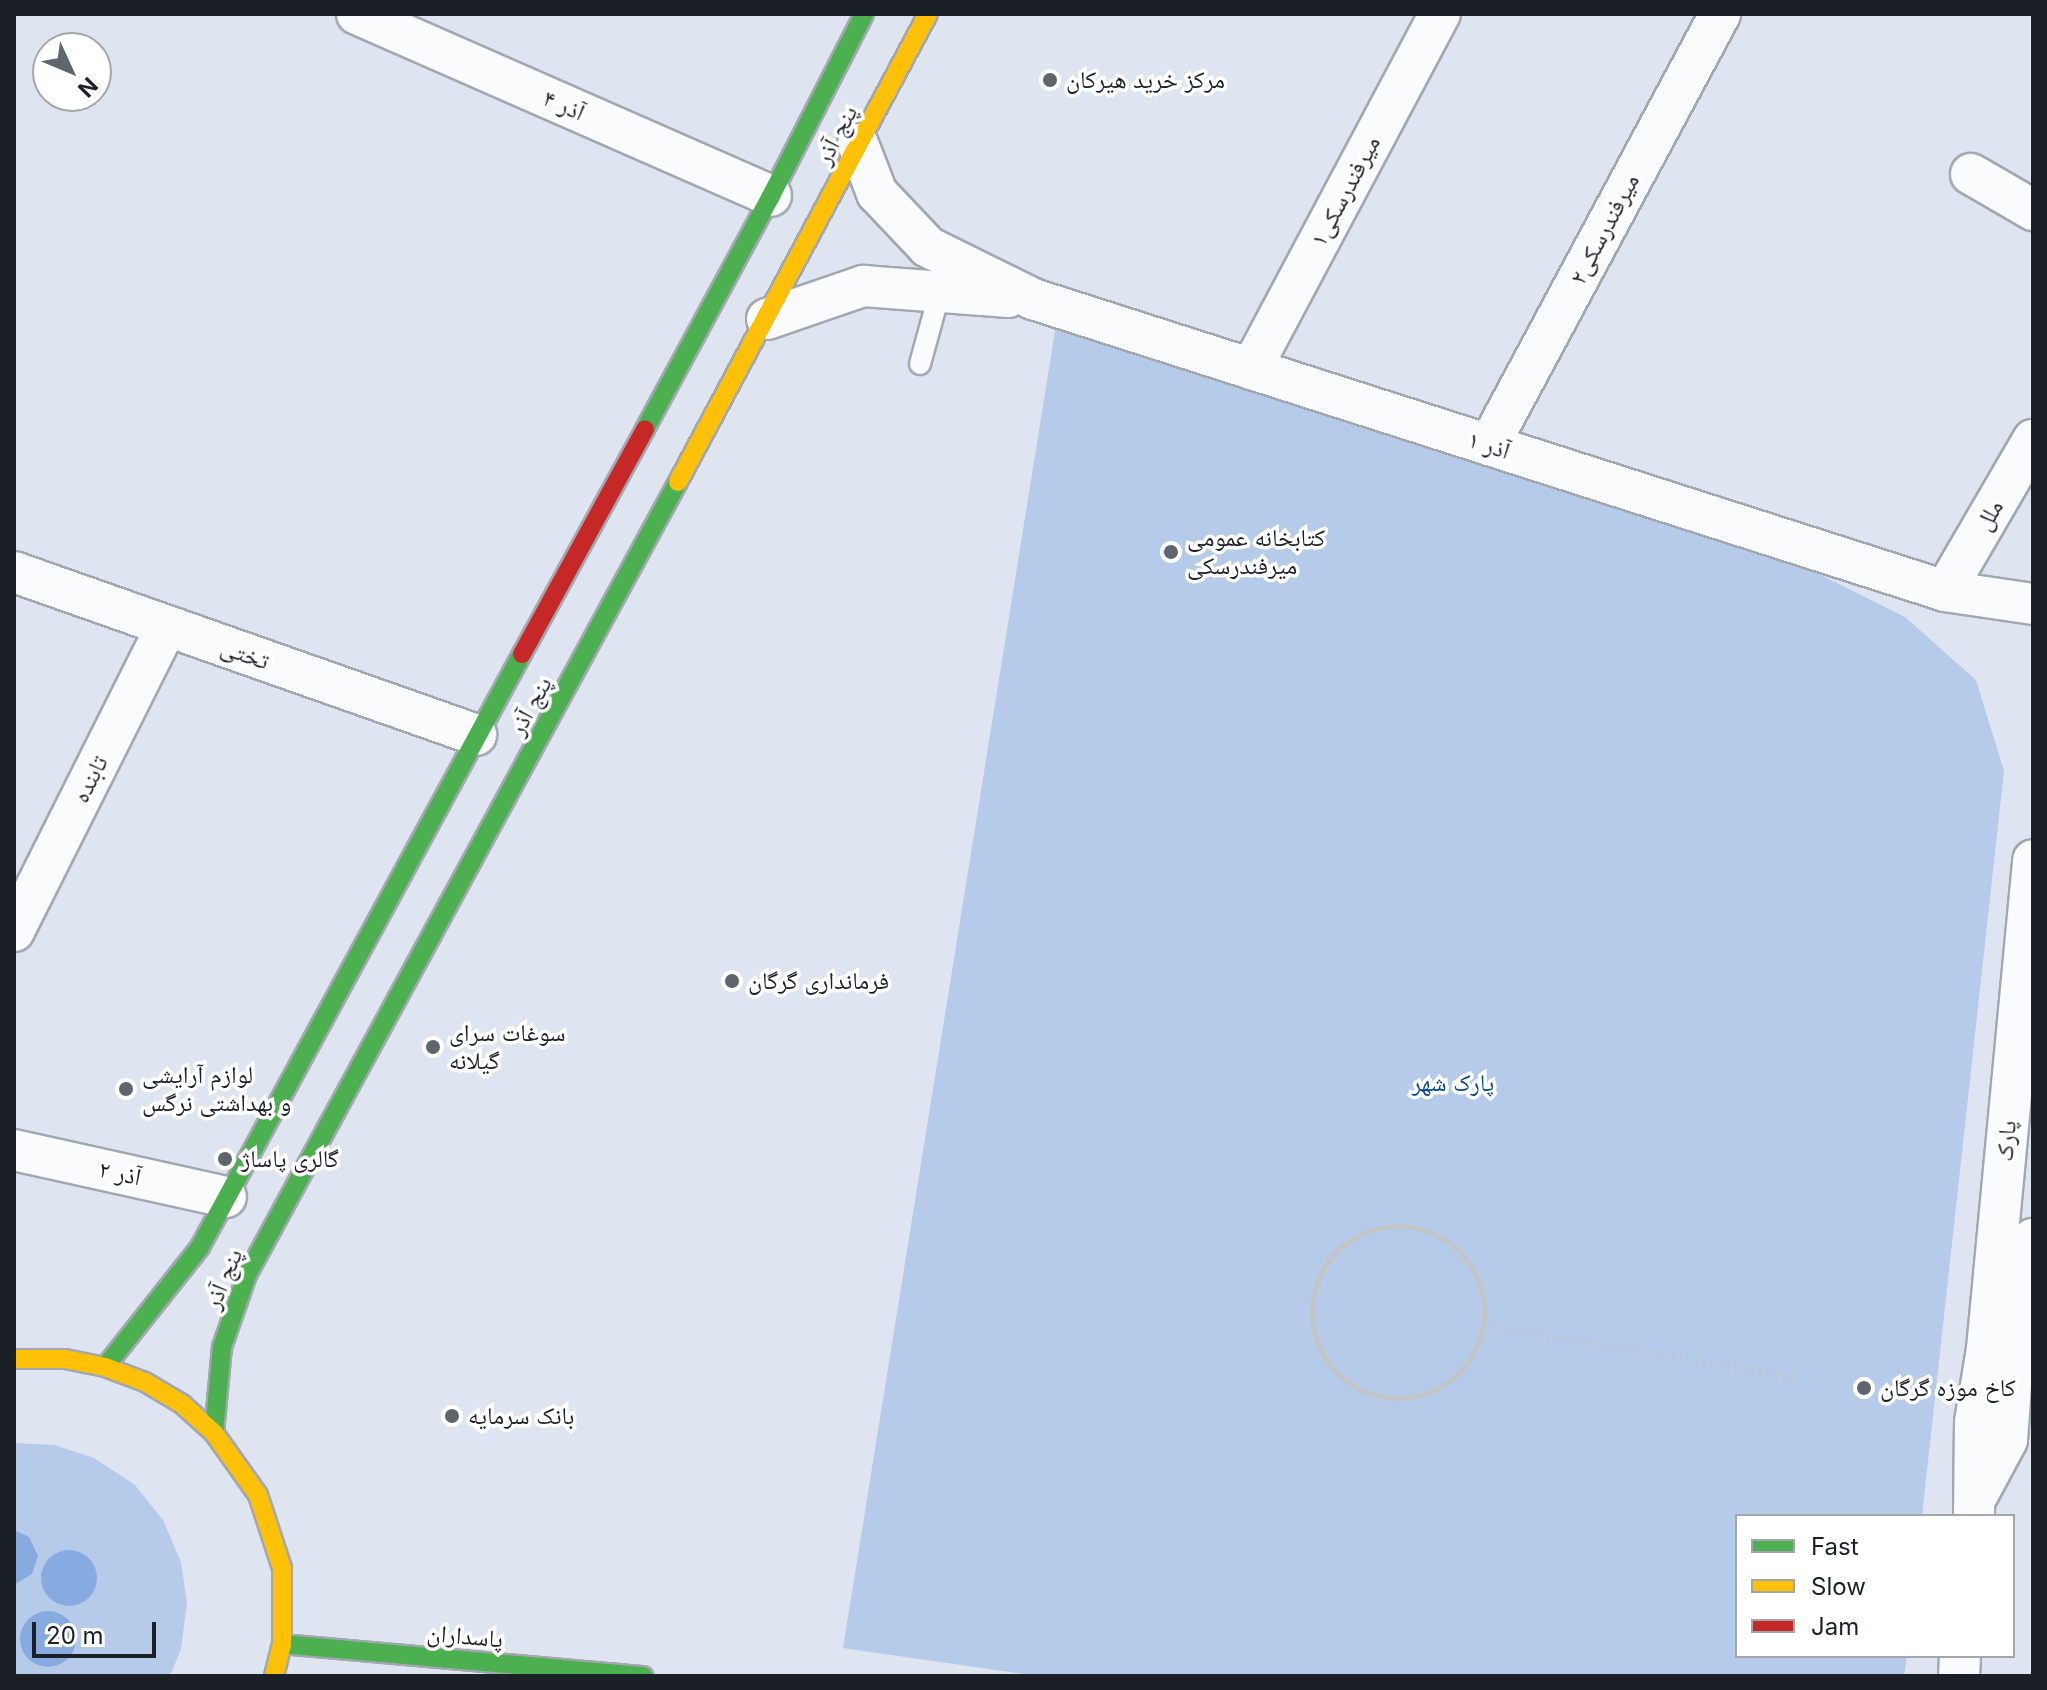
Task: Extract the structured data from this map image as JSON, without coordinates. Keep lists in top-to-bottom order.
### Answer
{
  "streets": {
    "main road": ["پنج آذر", "پاسداران"],
    "street": [
      "آذر ۴",
      "میرفندرسکی۱",
      "میرفندرسکی۲",
      "۱ آذر",
      "ملل",
      "تختی",
      "تابنده",
      "پارک",
      "۲ آذر"
    ]
  },
  "crossings": [
    ["آذر ۴", "پنج آذر"],
    ["پنج آذر", "تختی"],
    ["پنج آذر", "۲ آذر"],
    ["میرفندرسکی۱", "۱ آذر"],
    ["میرفندرسکی۲", "۱ آذر"],
    ["۱ آذر", "ملل"],
    ["تختی", "تابنده"]
  ],
  "parks": ["پارک شهر"],
  "places": [
    "مرکز خرید هیرکان",
    "کتابخانه عمومی میرفندرسکی",
    "فرمانداری گرگان",
    "سوغات سرای گیلانه",
    "لوازم آرایشی و بهداشتی نرگس",
    "گالری پاساژ",
    "کاخ موزه گرگان",
    "بانک سرمایه"
  ],
  "legend": ["Fast", "Slow", "Jam"],
  "scale_bar": "20 m",
  "north": "bottom right"
}
